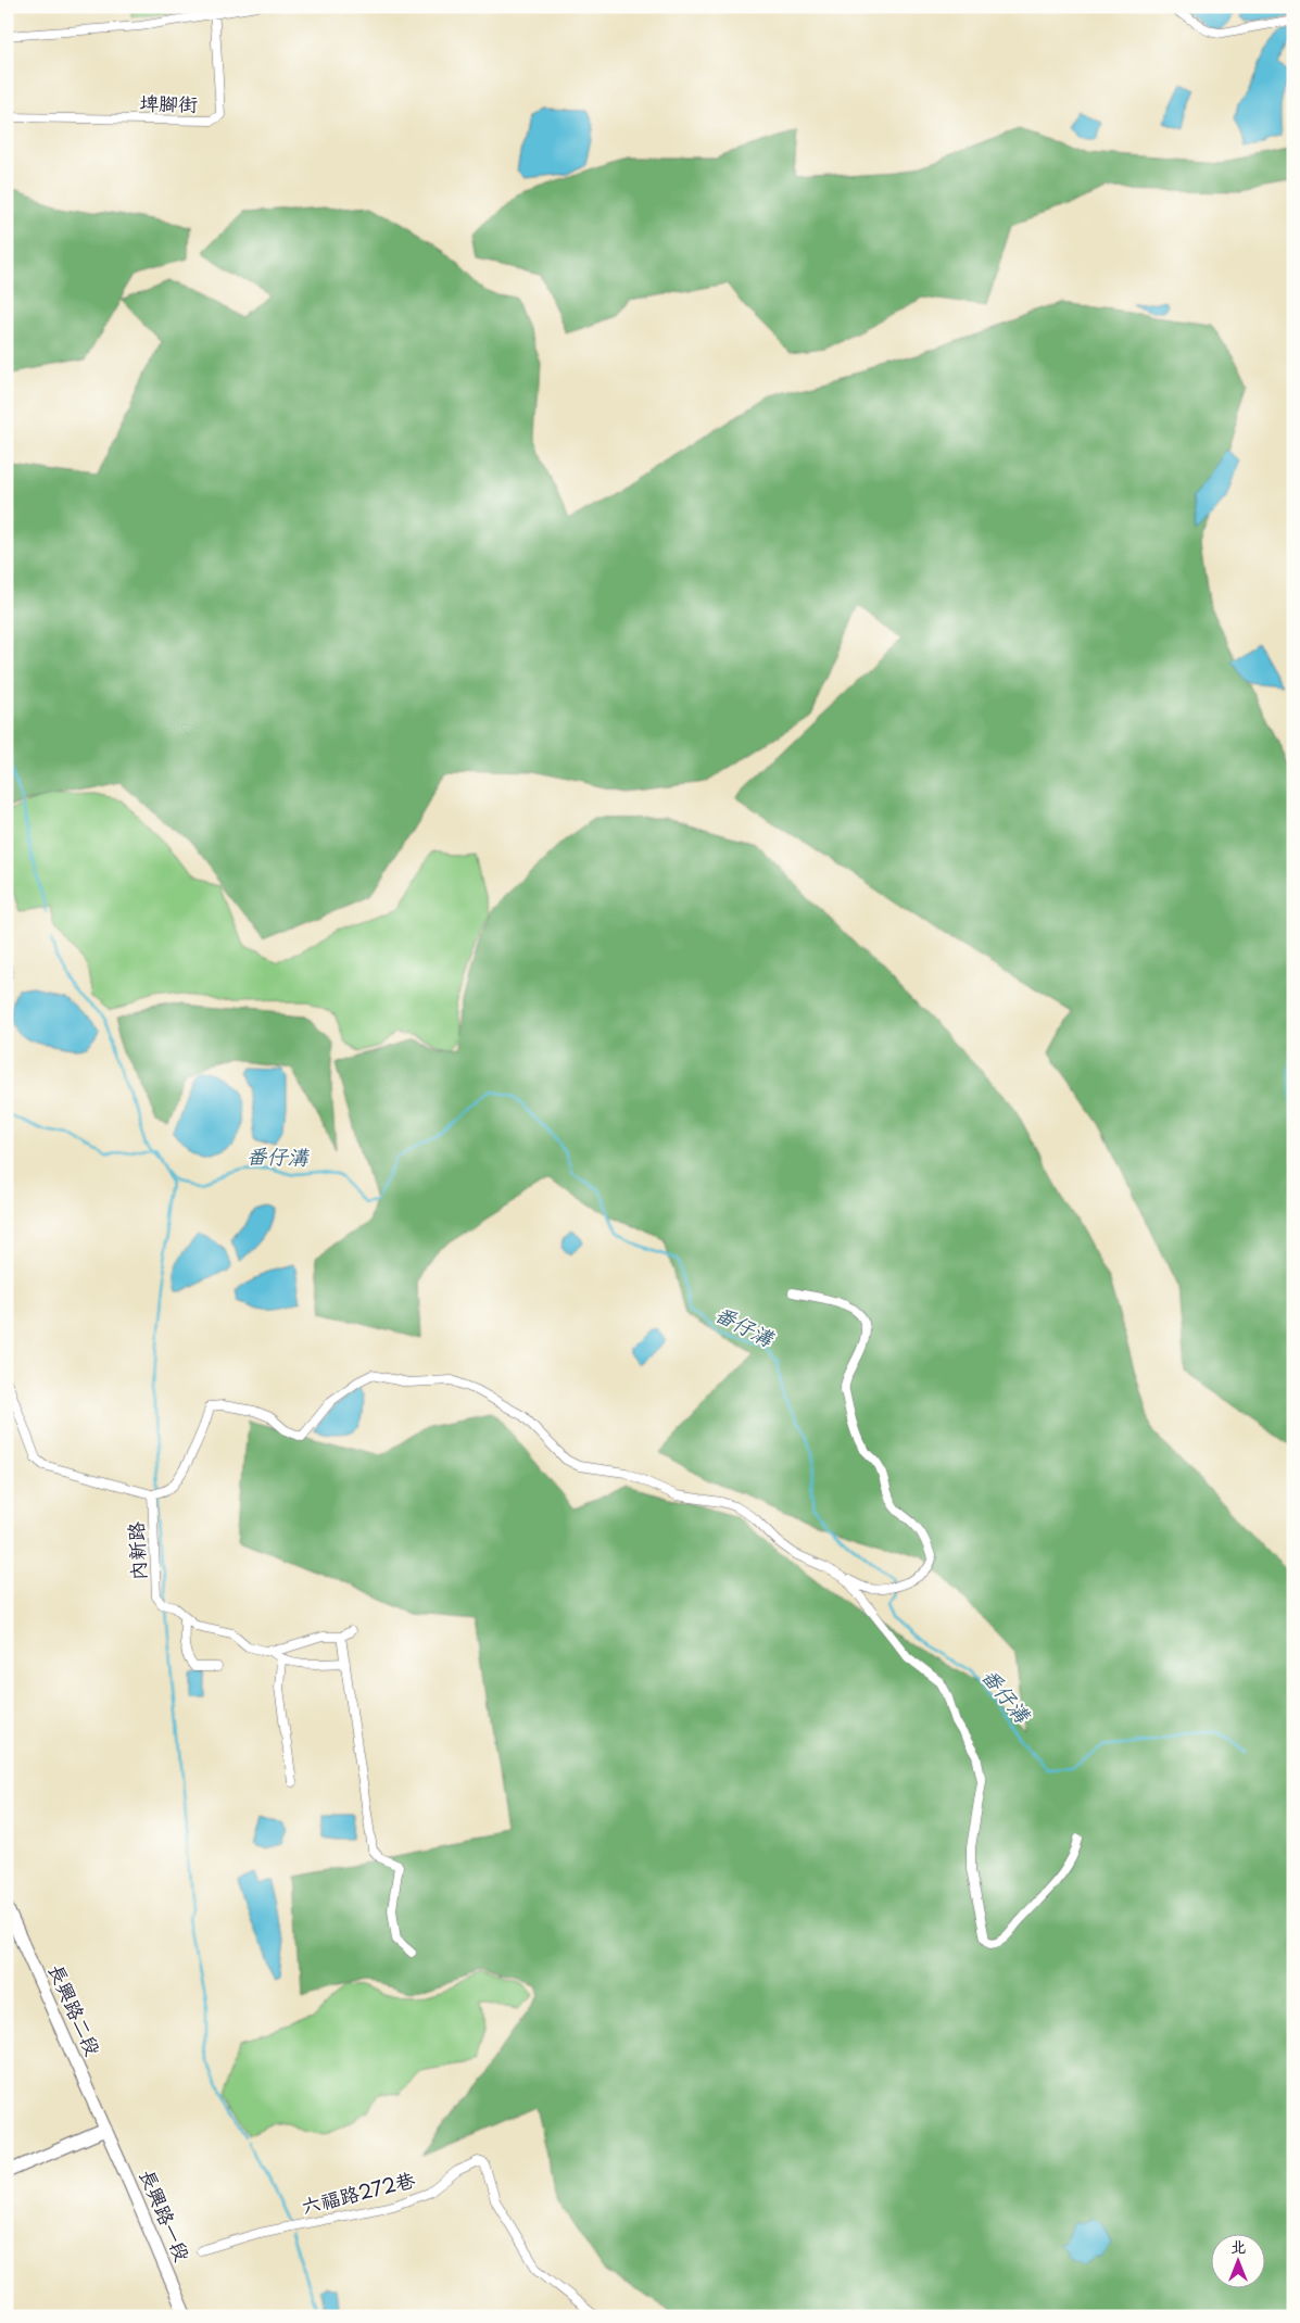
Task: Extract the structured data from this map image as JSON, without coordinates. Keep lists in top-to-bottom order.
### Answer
{
  "streets": {
    "street": [
      "埤腳街",
      "內新路",
      "長興路二段",
      "六福路272巷",
      "長興路一段"
    ]
  },
  "crossings": [
    ["長興路二段", "長興路一段"]
  ],
  "water": ["番仔溝"],
  "north": "top"
}
